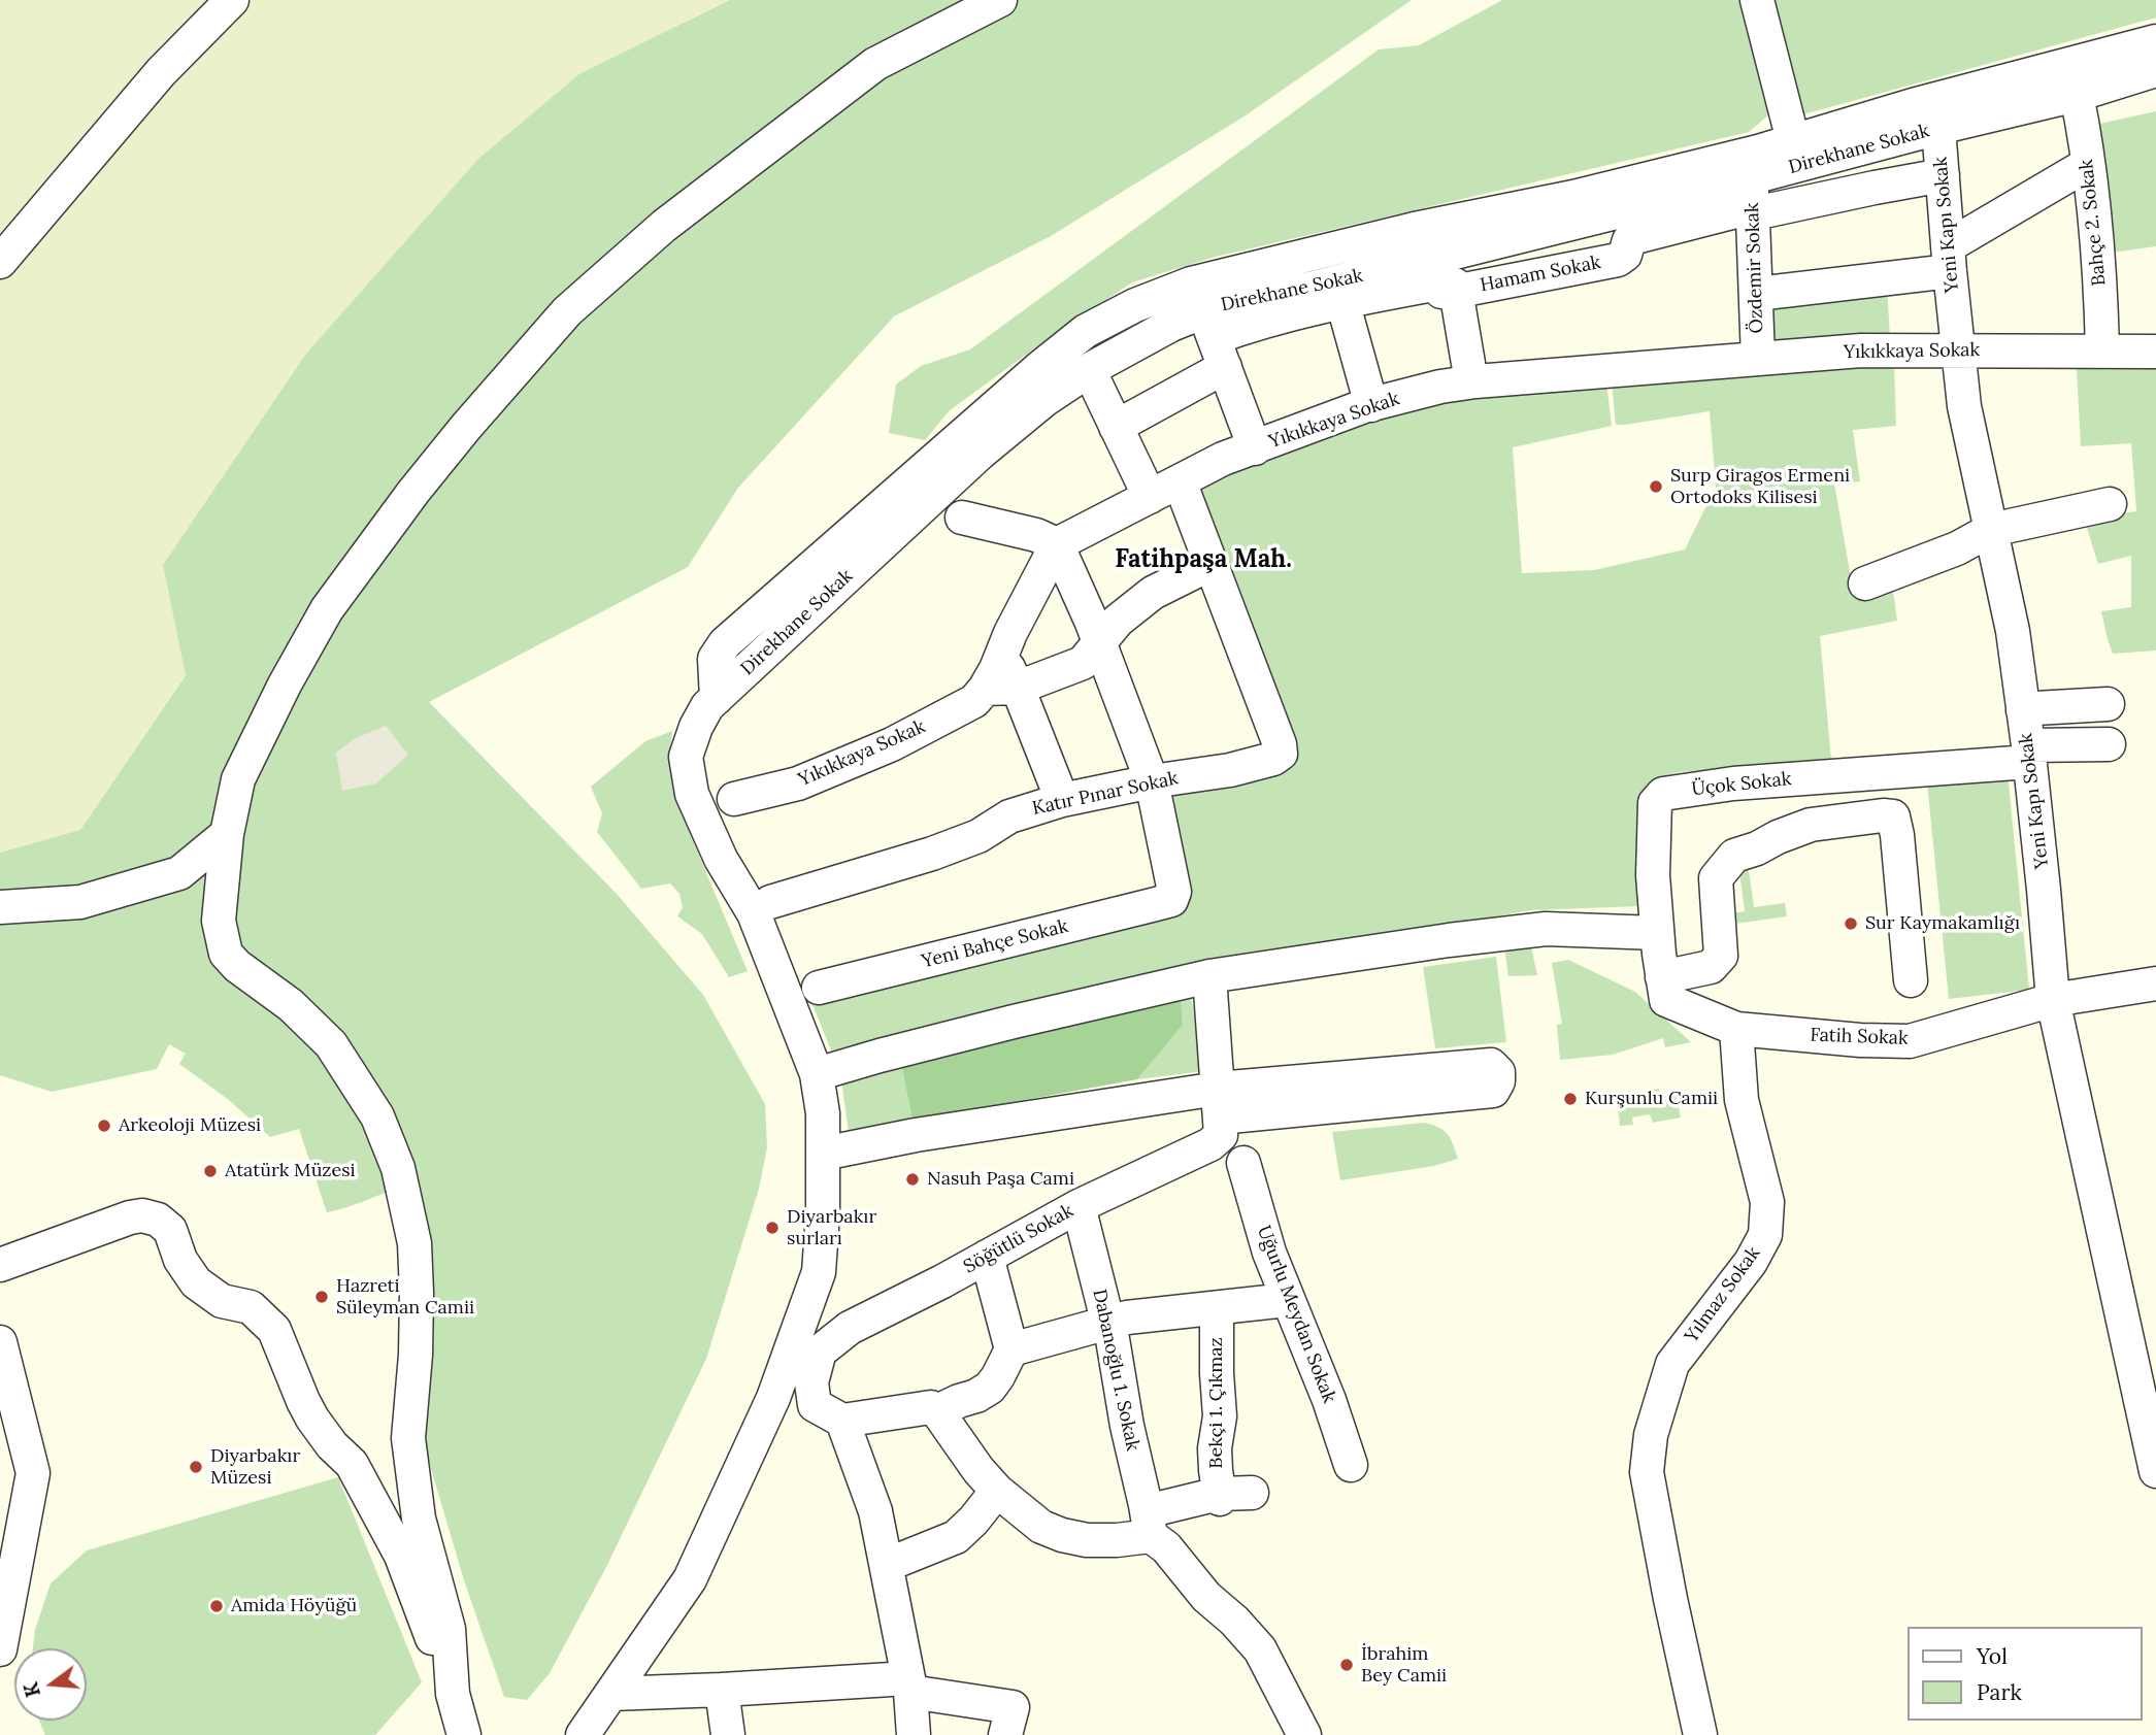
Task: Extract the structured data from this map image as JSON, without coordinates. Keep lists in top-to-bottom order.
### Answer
{
  "streets": {
    "street": [
      "Direkhane Sokak",
      "Bahçe 2. Sokak",
      "Yeni Kapı Sokak",
      "Özdemir Sokak",
      "Hamam Sokak",
      "Yıkıkkaya Sokak",
      "Üçok Sokak",
      "Katır Pınar Sokak",
      "Yeni Bahçe Sokak",
      "Fatih Sokak",
      "Söğütlü Sokak",
      "Yılmaz Sokak",
      "Uğurlu Meydan Sokak",
      "Dabanoğlu 1. Sokak",
      "Bekçi 1. Çıkmaz"
    ]
  },
  "crossings": [
    ["Direkhane Sokak", "Bahçe 2. Sokak"],
    ["Direkhane Sokak", "Yeni Kapı Sokak"],
    ["Direkhane Sokak", "Özdemir Sokak"],
    ["Direkhane Sokak", "Hamam Sokak"],
    ["Bahçe 2. Sokak", "Yıkıkkaya Sokak"],
    ["Yeni Kapı Sokak", "Hamam Sokak"],
    ["Yeni Kapı Sokak", "Yıkıkkaya Sokak"],
    ["Yeni Kapı Sokak", "Üçok Sokak"],
    ["Yeni Kapı Sokak", "Fatih Sokak"],
    ["Özdemir Sokak", "Hamam Sokak"],
    ["Özdemir Sokak", "Yıkıkkaya Sokak"],
    ["Üçok Sokak", "Fatih Sokak"],
    ["Katır Pınar Sokak", "Yeni Bahçe Sokak"],
    ["Fatih Sokak", "Yılmaz Sokak"],
    ["Söğütlü Sokak", "Dabanoğlu 1. Sokak"]
  ],
  "districts": ["Fatihpaşa Mah."],
  "places": [
    "Surp Giragos Ermeni Ortodoks Kilisesi",
    "Sur Kaymakamlığı",
    "Kurşunlu Camii",
    "Arkeoloji Müzesi",
    "Atatürk Müzesi",
    "Nasuh Paşa Cami",
    "Diyarbakır surları",
    "Hazreti Süleyman Camii",
    "Diyarbakır Müzesi",
    "Amida Höyüğü",
    "İbrahim Bey Camii"
  ],
  "legend": ["Yol", "Park"],
  "north": "left"
}
